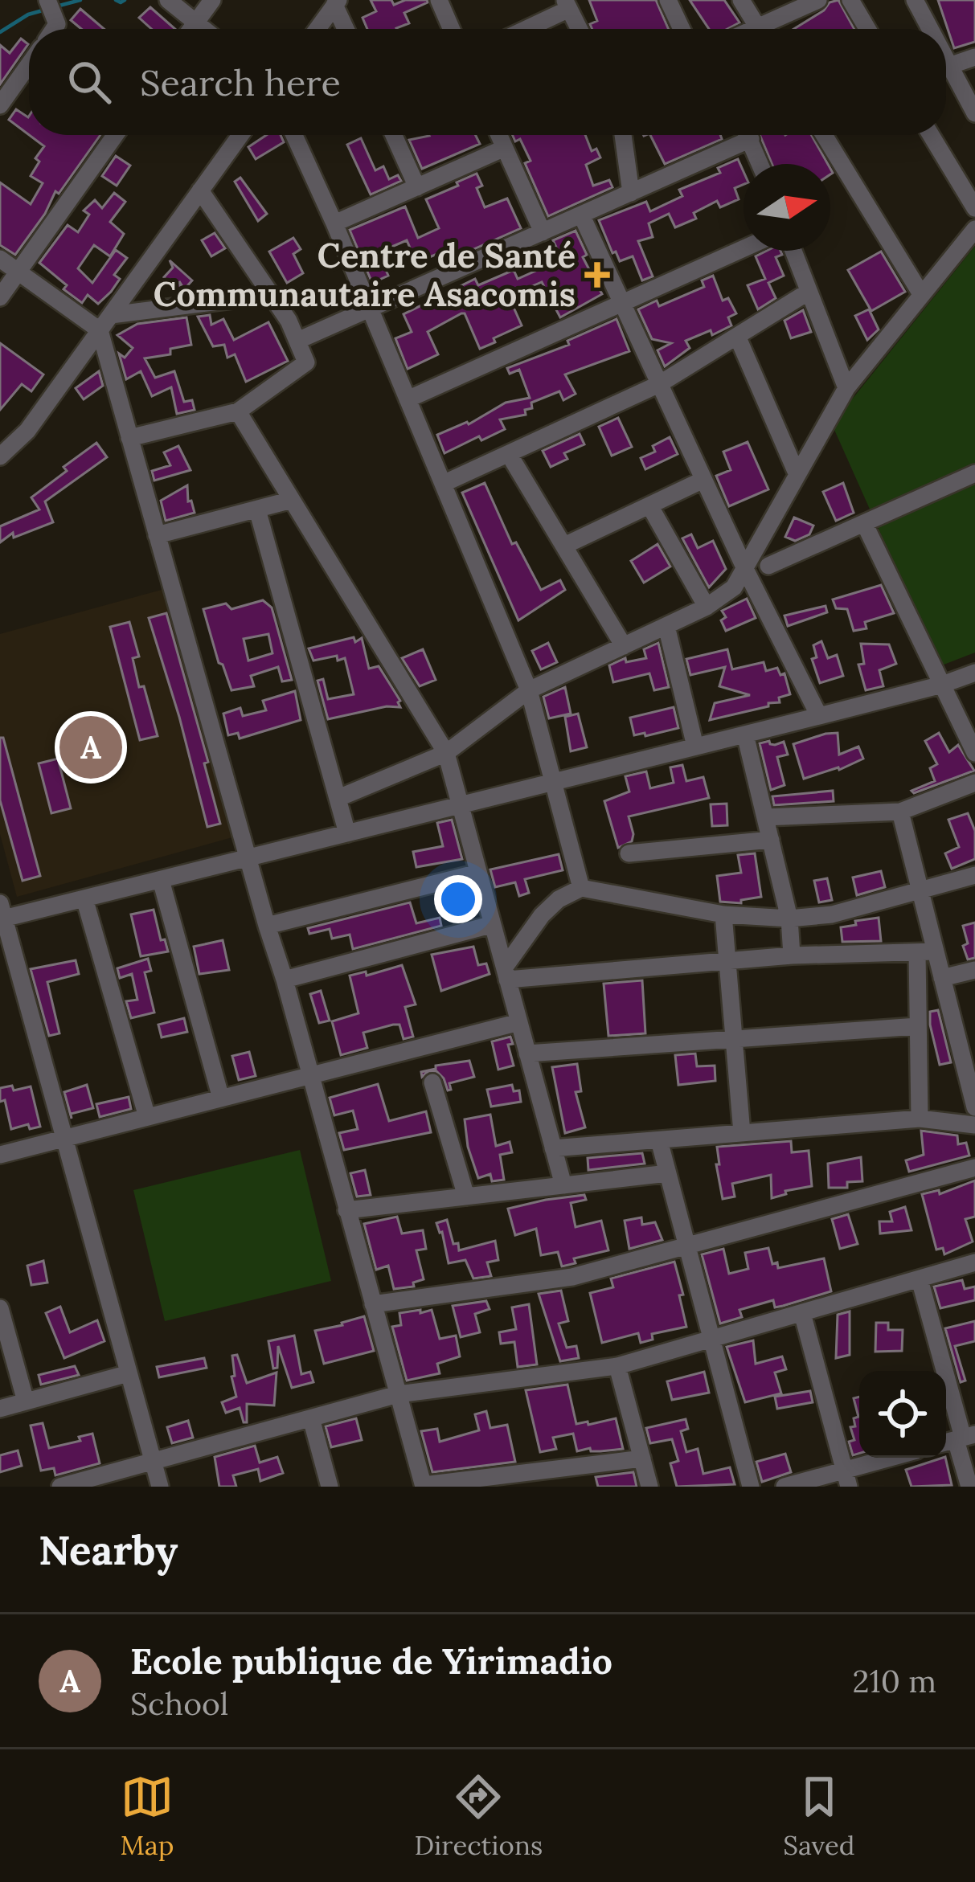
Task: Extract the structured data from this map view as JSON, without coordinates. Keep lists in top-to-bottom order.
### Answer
{
  "places": {
    "health": ["Centre de Santé Communautaire Asacomis"]
  },
  "north": "right",
  "page": {
    "search": "Search here",
    "pins": "A",
    "heading": "Nearby",
    "list": [
      {
        "mark": "A",
        "name": "Ecole publique de Yirimadio",
        "note": "School",
        "value": "210 m"
      }
    ],
    "nav": ["Map", "Directions", "Saved"]
  }
}
